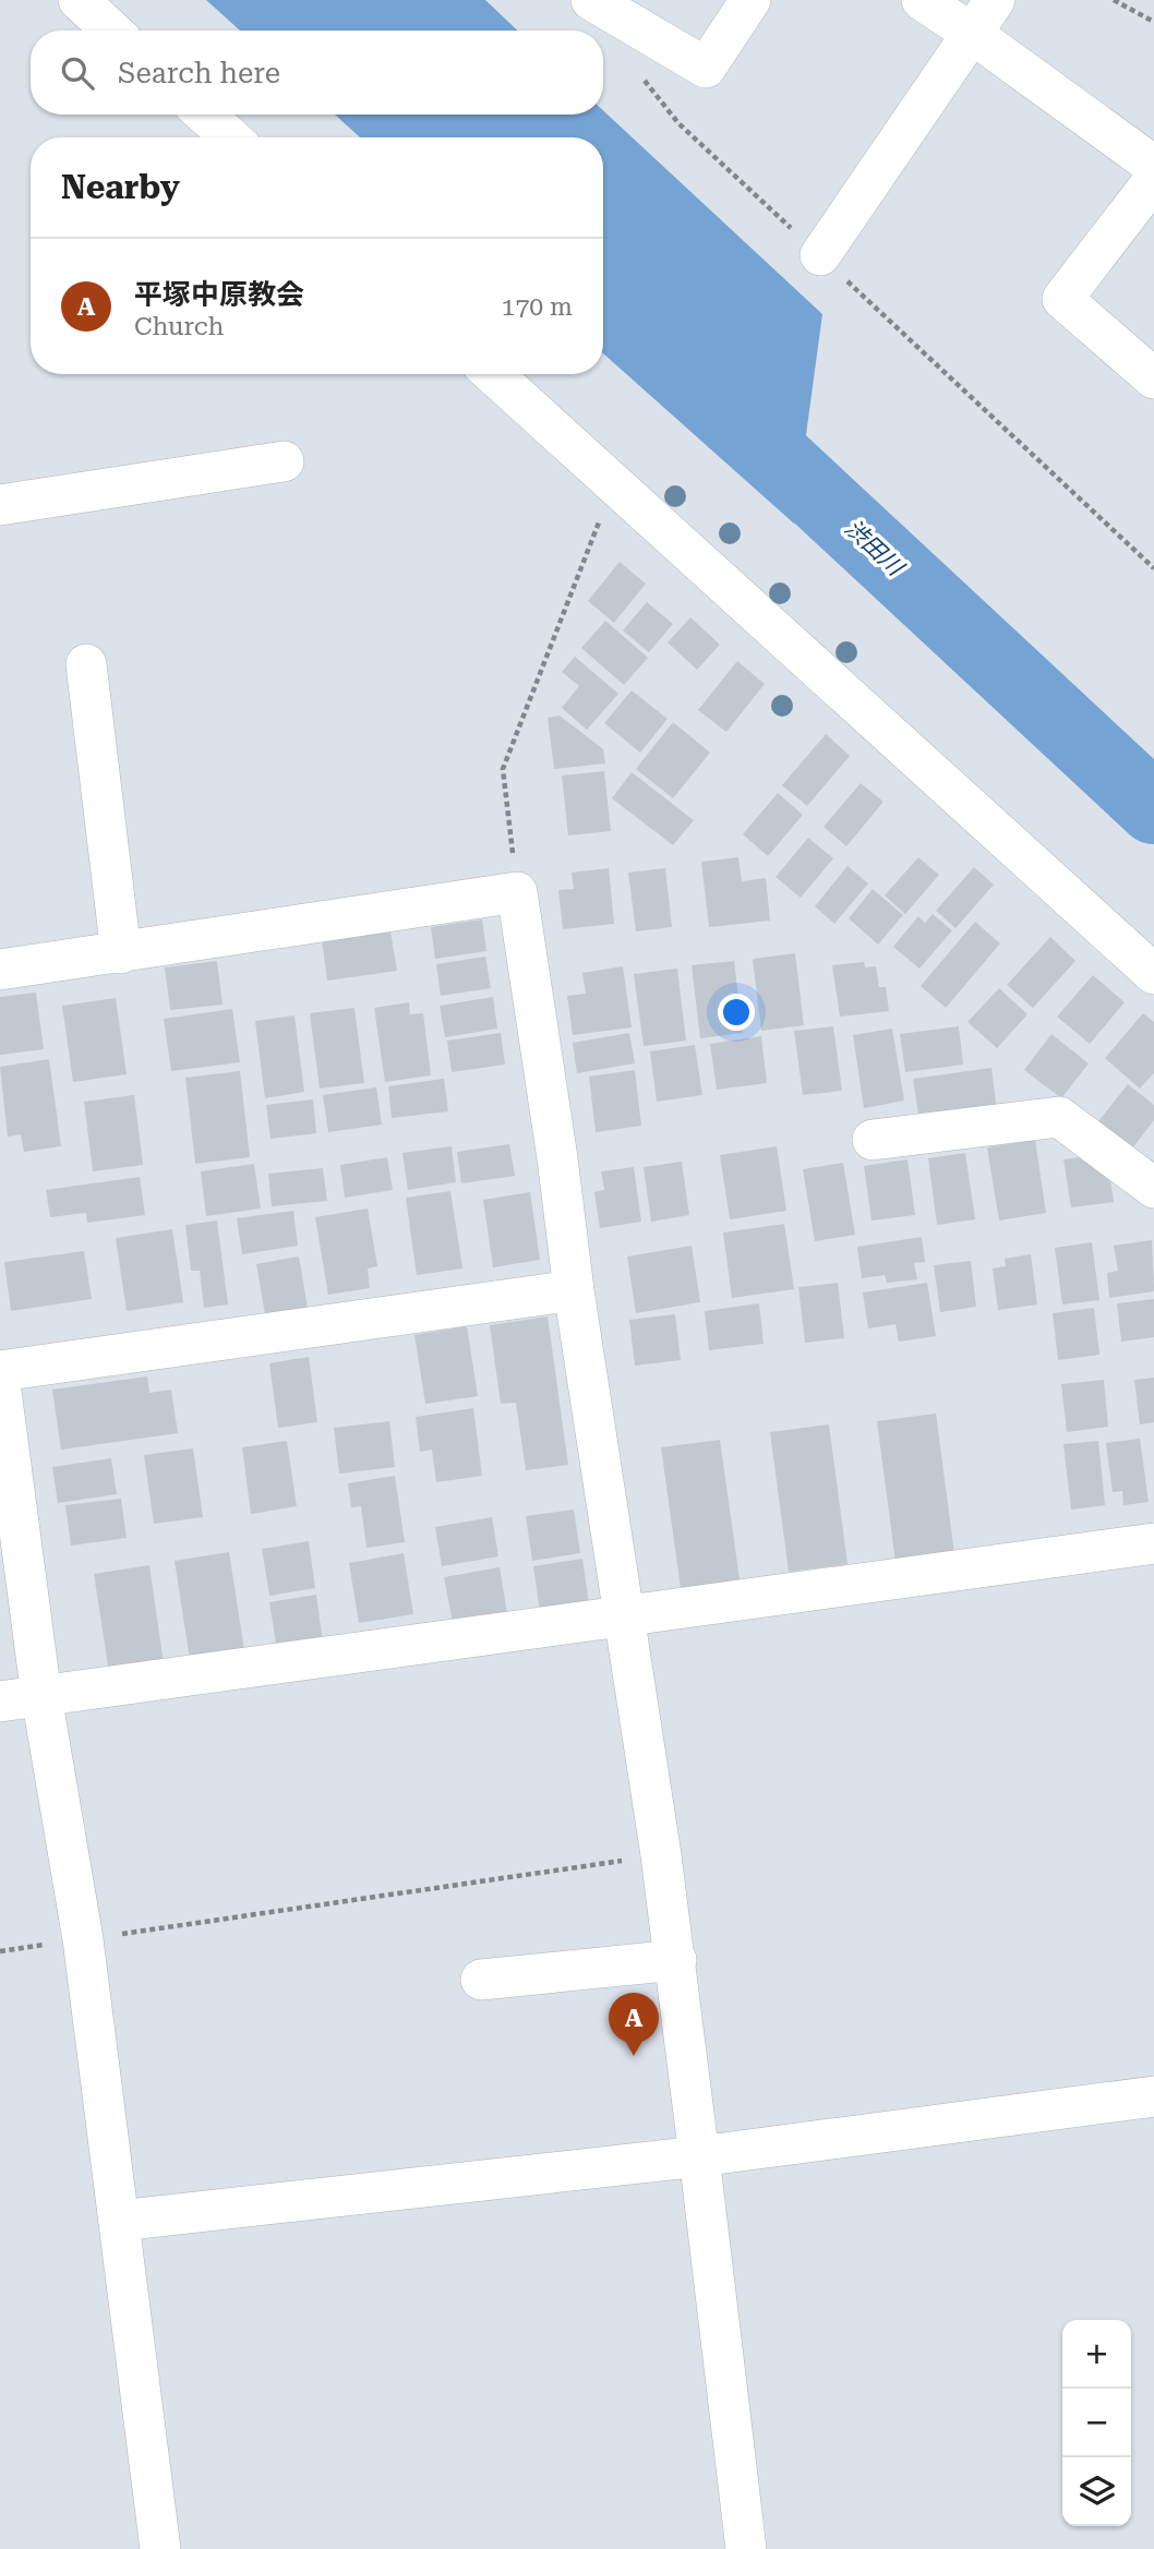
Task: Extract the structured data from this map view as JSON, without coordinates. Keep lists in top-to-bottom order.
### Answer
{
  "water": ["渋田川"],
  "page": {
    "search": "Search here",
    "heading": "Nearby",
    "list": [
      {
        "mark": "A",
        "name": "平塚中原教会",
        "note": "Church",
        "value": "170 m"
      }
    ],
    "pins": "A",
    "map_buttons": ["+", "−"]
  }
}
